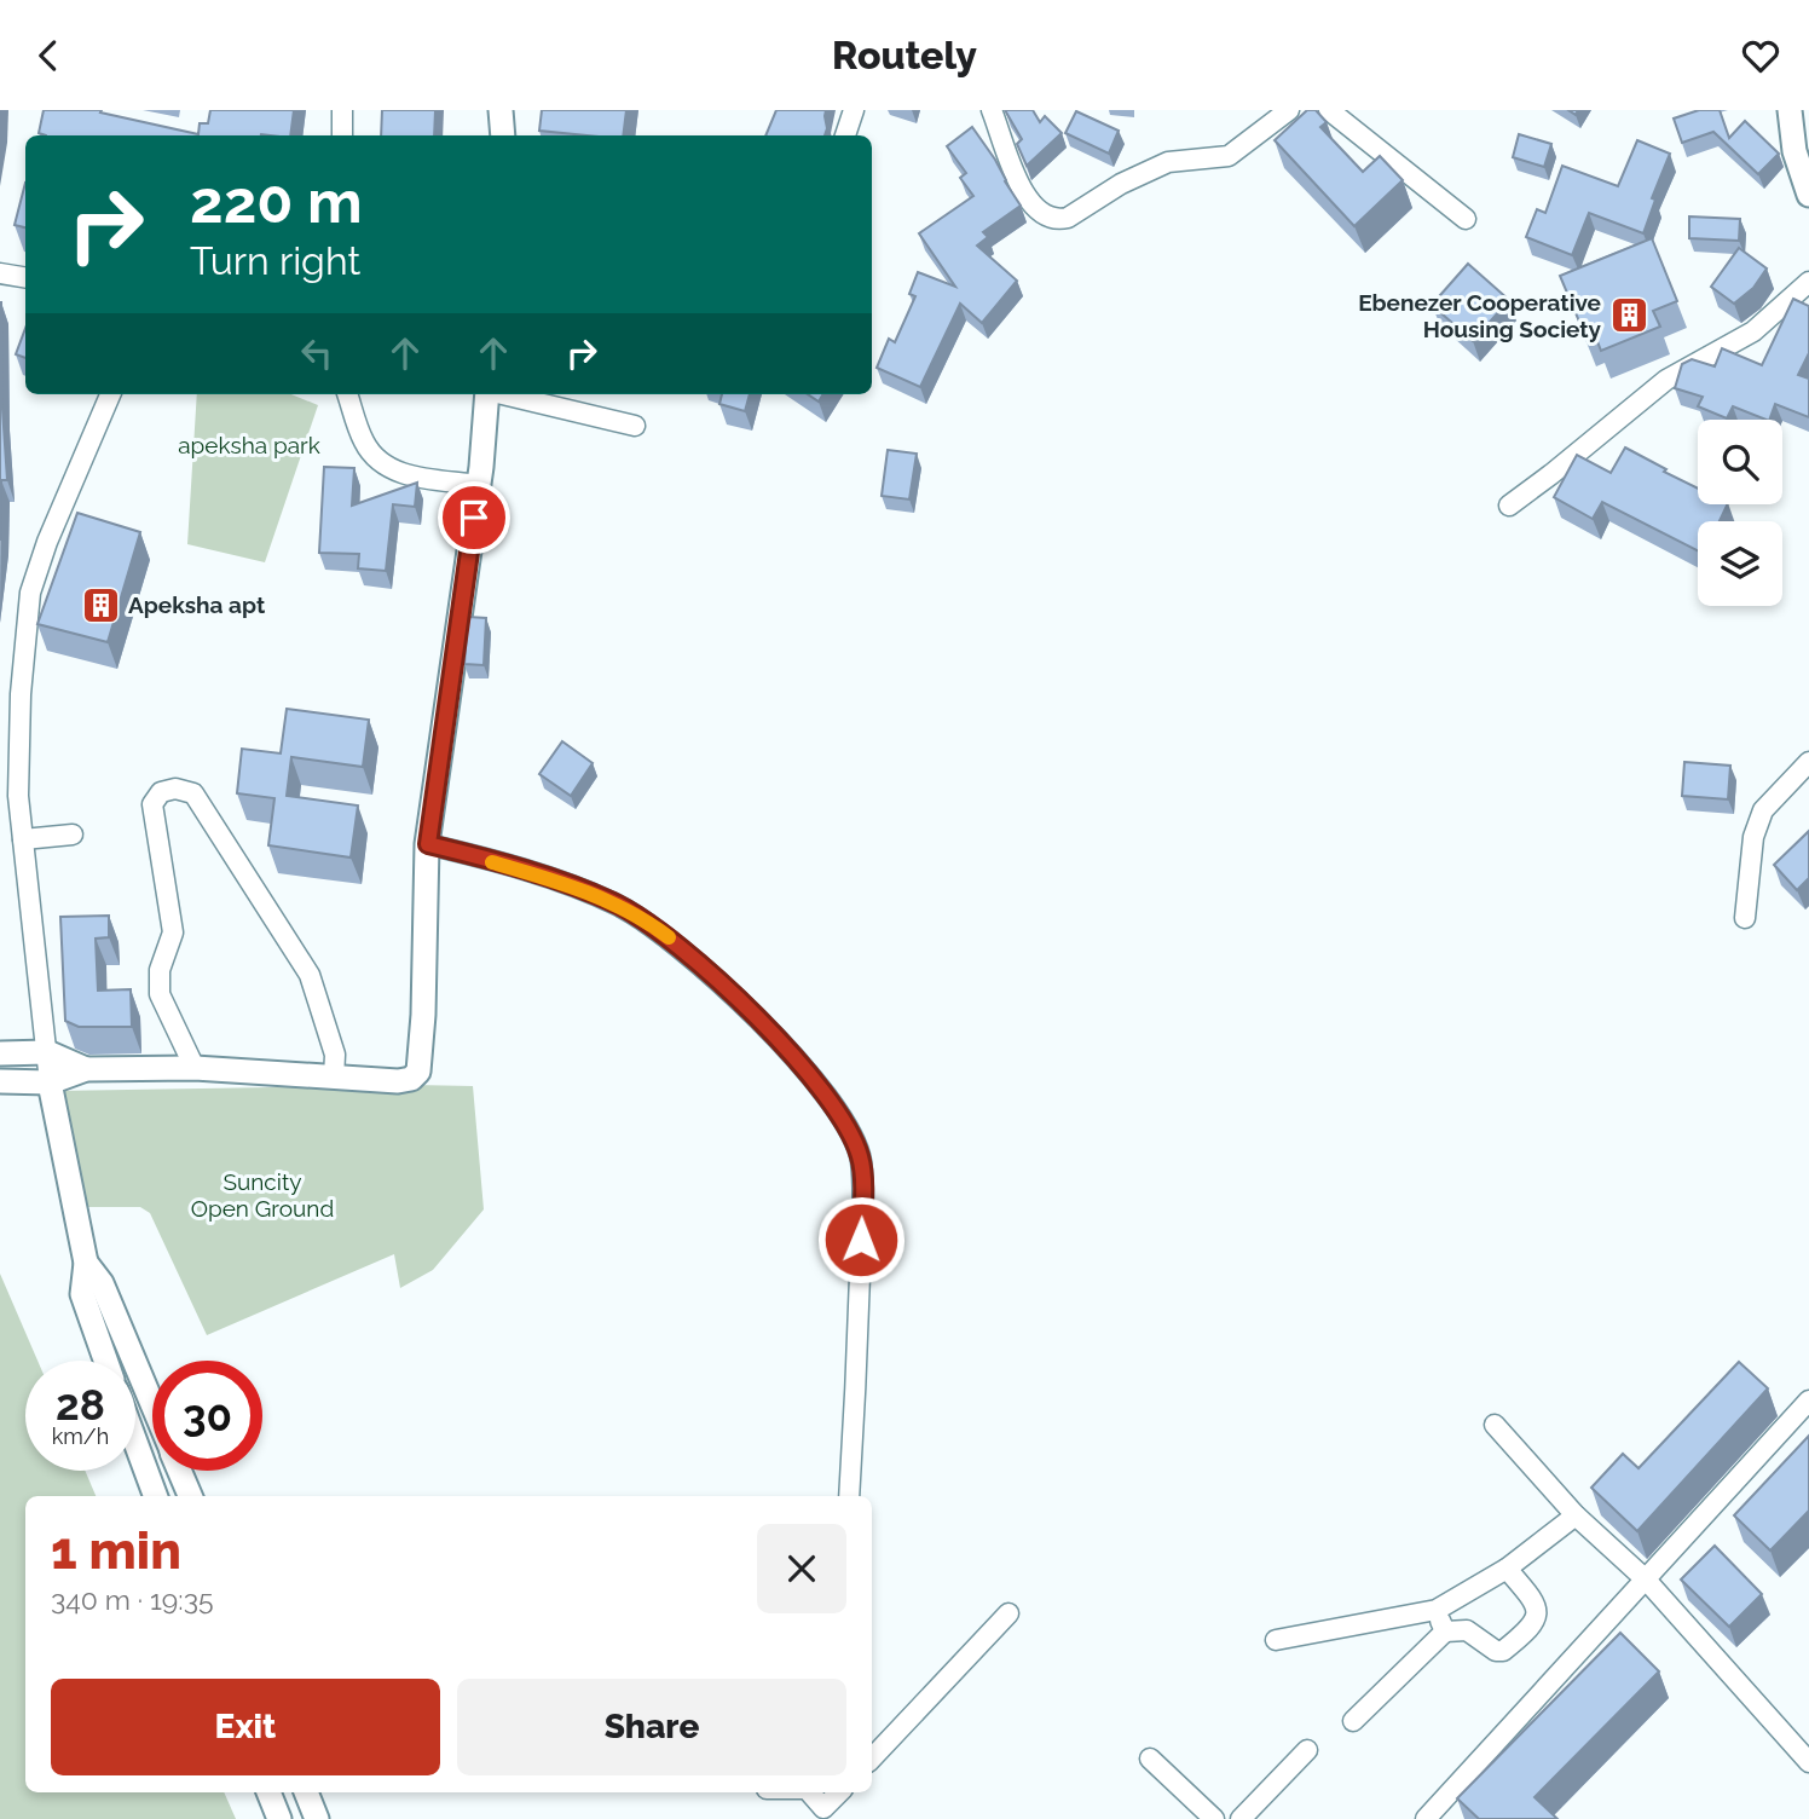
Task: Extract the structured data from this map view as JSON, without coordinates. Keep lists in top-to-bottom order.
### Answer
{
  "parks": ["apeksha park", "Suncity Open Ground"],
  "places": {
    "building": ["Ebenezer Cooperative Housing Society", "Apeksha apt"]
  },
  "page": {
    "header": "Routely",
    "turn": ["220 m", "Turn right"],
    "speed": "28 km/h",
    "limit": "30",
    "heading": ["1 min", "340 m · 19:35"],
    "buttons": ["Exit", "Share"]
  }
}
